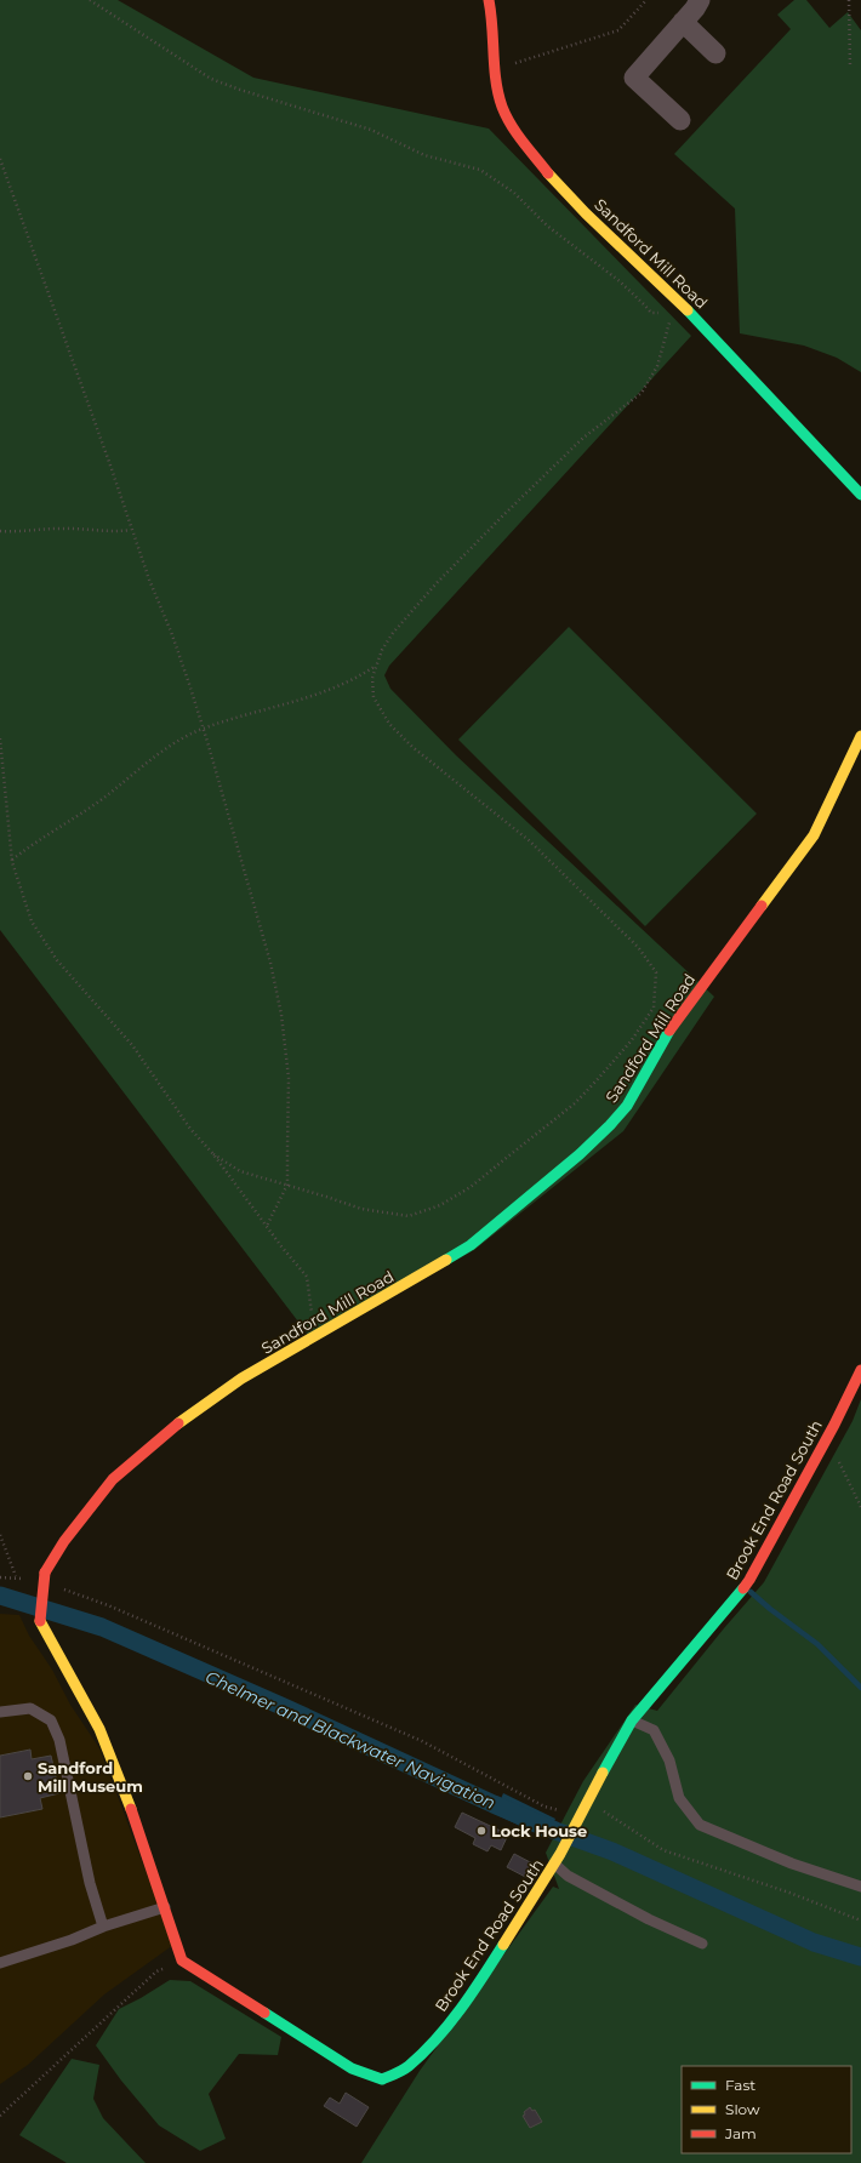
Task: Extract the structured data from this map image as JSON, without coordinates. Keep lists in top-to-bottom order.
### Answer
{
  "streets": {
    "street": ["Sandford Mill Road", "Brook End Road South"]
  },
  "crossings": [
    ["Sandford Mill Road", "Brook End Road South"]
  ],
  "water": ["Chelmer and Blackwater Navigation"],
  "places": ["Sandford Mill Museum", "Lock House"],
  "legend": ["Fast", "Slow", "Jam"]
}
